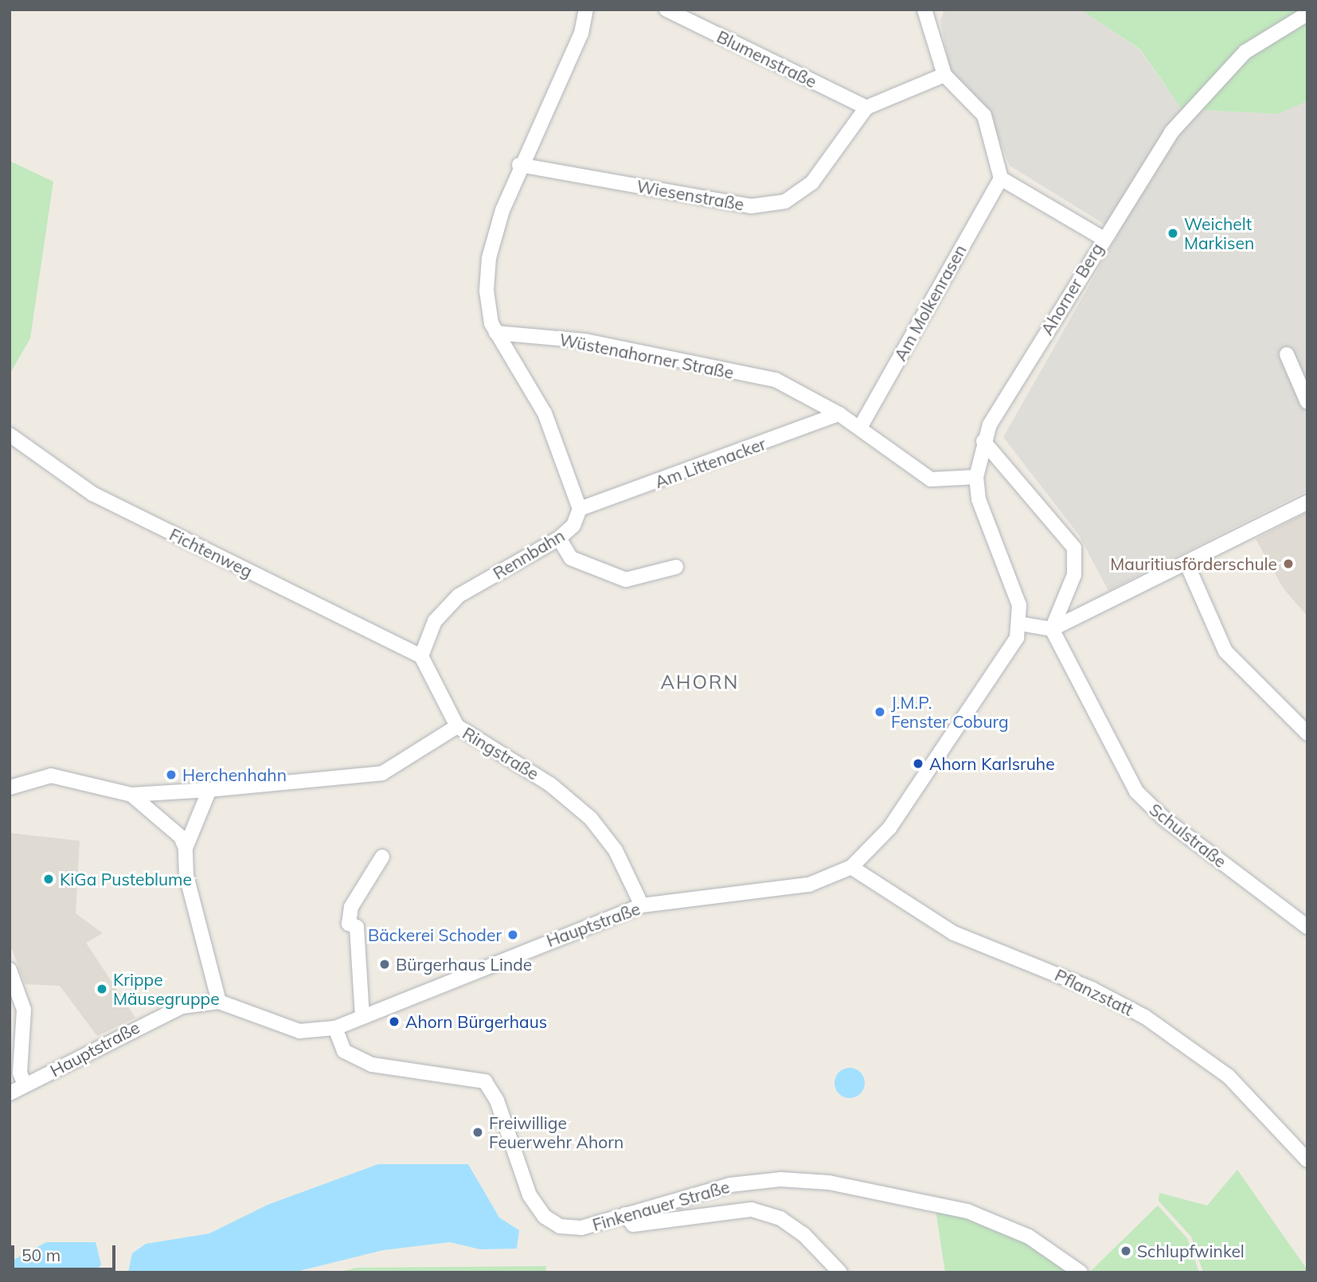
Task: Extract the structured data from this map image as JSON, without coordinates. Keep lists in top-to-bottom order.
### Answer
{
  "streets": {
    "street": [
      "Blumenstraße",
      "Wiesenstraße",
      "Ahorner Berg",
      "Am Molkenrasen",
      "Wüstenahorner Straße",
      "Am Littenacker",
      "Fichtenweg",
      "Rennbahn",
      "Ringstraße",
      "Schulstraße",
      "Hauptstraße",
      "Pflanzstatt",
      "Finkenauer Straße"
    ]
  },
  "crossings": [
    ["Blumenstraße", "Wiesenstraße"],
    ["Ahorner Berg", "Wüstenahorner Straße"],
    ["Ahorner Berg", "Hauptstraße"],
    ["Am Molkenrasen", "Wüstenahorner Straße"],
    ["Wüstenahorner Straße", "Am Littenacker"],
    ["Am Littenacker", "Rennbahn"],
    ["Fichtenweg", "Rennbahn"],
    ["Ringstraße", "Hauptstraße"],
    ["Hauptstraße", "Pflanzstatt"],
    ["Hauptstraße", "Finkenauer Straße"]
  ],
  "districts": ["AHORN"],
  "places": [
    "Weichelt Markisen",
    "Mauritiusförderschule",
    "J.M.P. Fenster Coburg",
    "Ahorn Karlsruhe",
    "Herchenhahn",
    "KiGa Pusteblume",
    "Bäckerei Schoder",
    "Bürgerhaus Linde",
    "Krippe Mäusegruppe",
    "Ahorn Bürgerhaus",
    "Freiwillige Feuerwehr Ahorn",
    "Schlupfwinkel"
  ],
  "scale_bar": "50 m"
}
